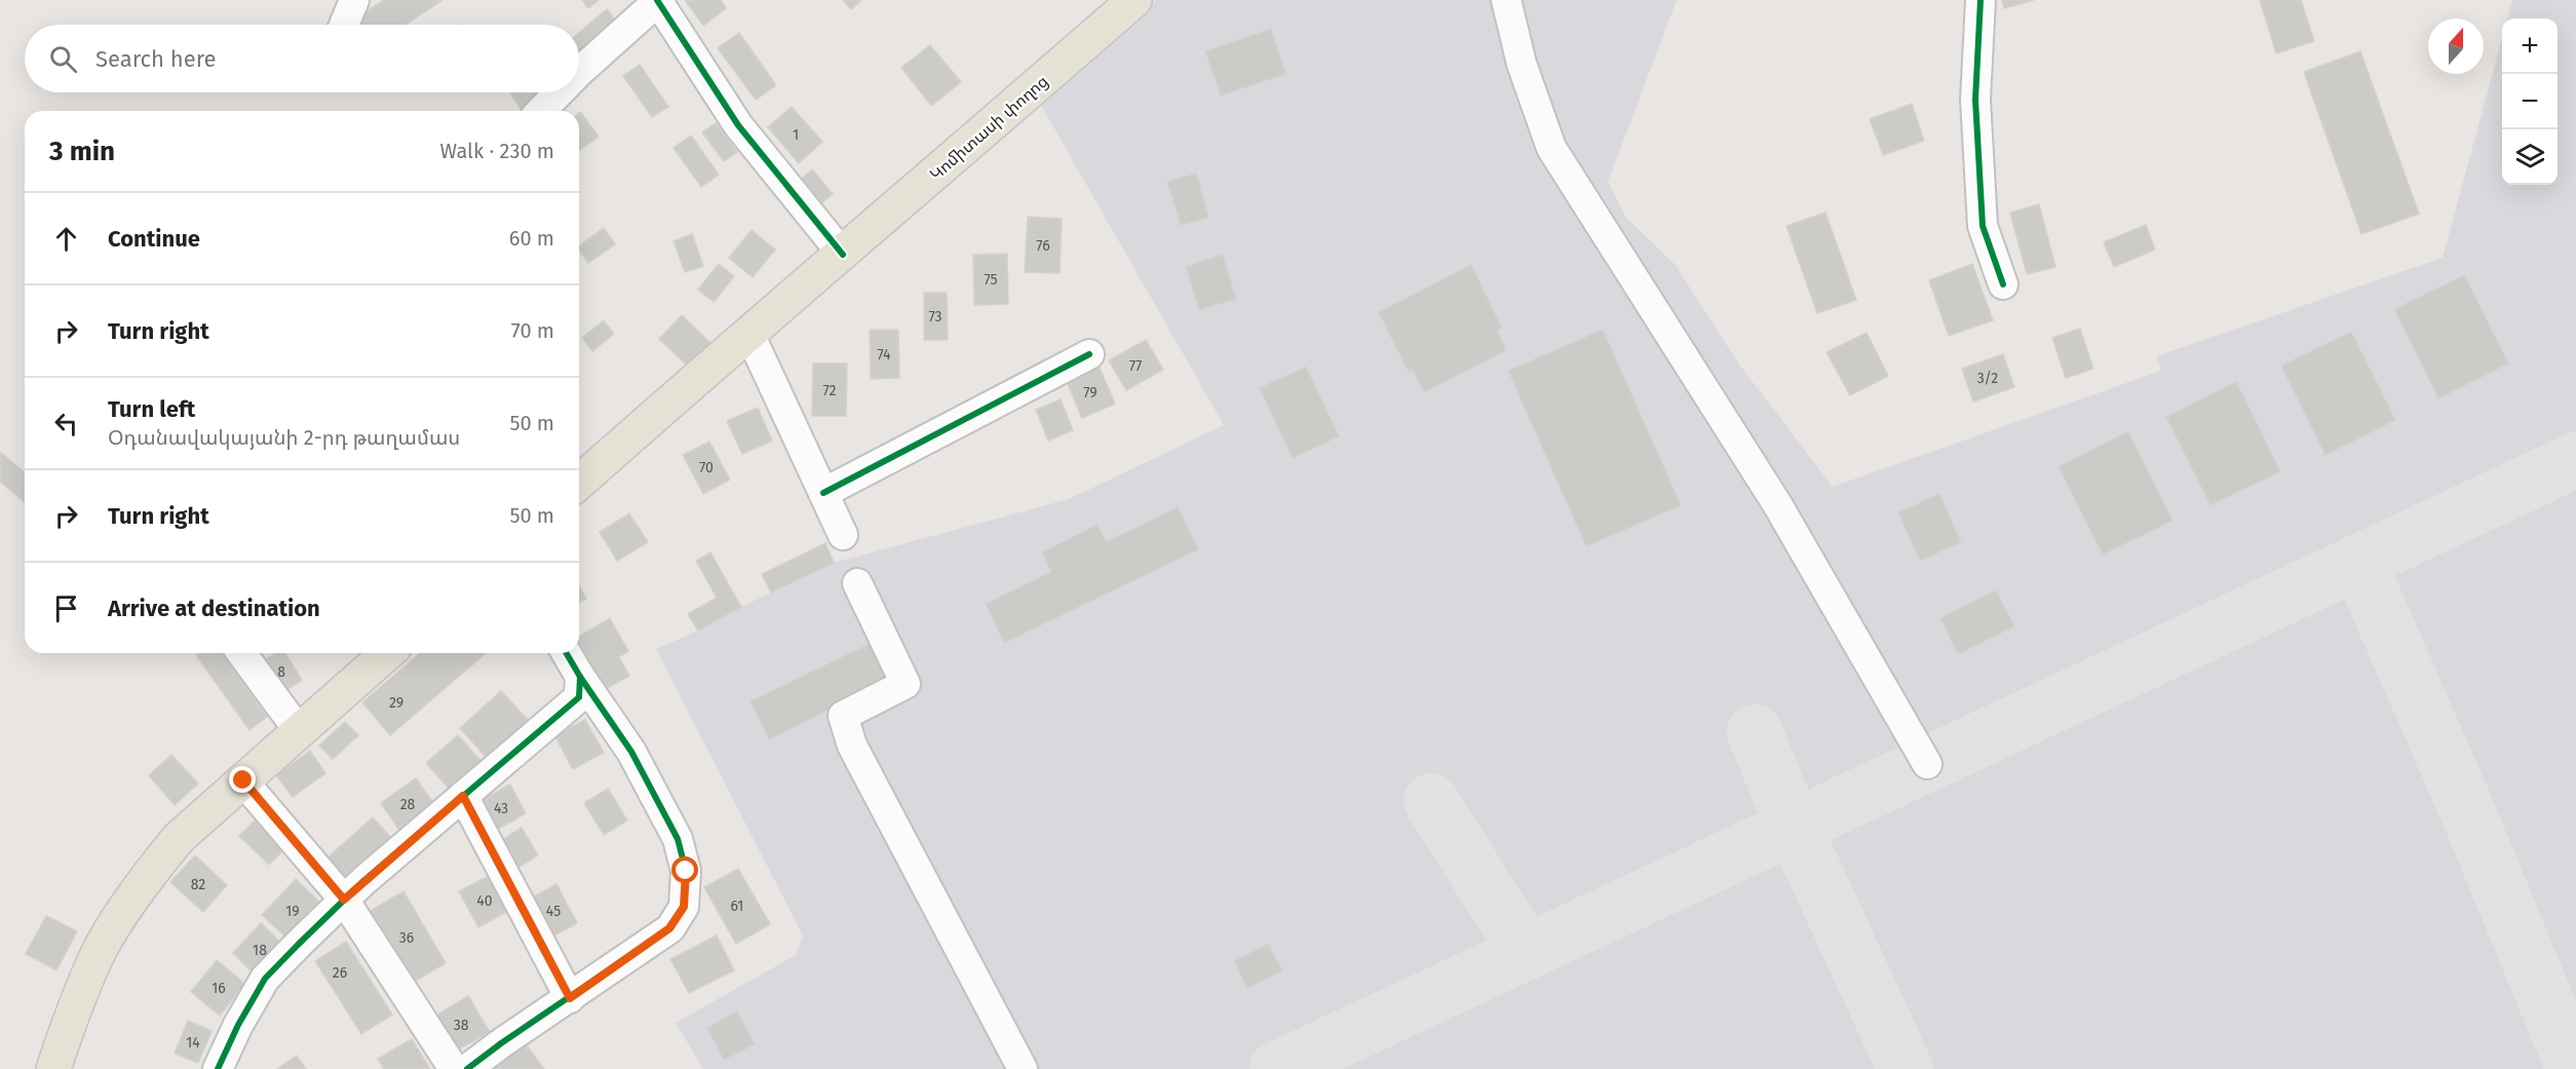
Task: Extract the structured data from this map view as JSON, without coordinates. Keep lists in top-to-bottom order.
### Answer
{
  "streets": {
    "main road": ["Կոմիտասի փողոց"]
  },
  "house_numbers": [
    "1",
    "76",
    "75",
    "73",
    "74",
    "77",
    "3/2",
    "72",
    "79",
    "70",
    "8",
    "29",
    "28",
    "43",
    "82",
    "40",
    "61",
    "19",
    "45",
    "36",
    "18",
    "26",
    "16",
    "38",
    "14"
  ],
  "north": "top",
  "page": {
    "map_buttons": ["+", "−"],
    "search": "Search here",
    "heading": ["3 min", "Walk · 230 m"],
    "list": [
      ["Continue", "60 m"],
      ["Turn right", "70 m"],
      ["Turn left", "Օդանավակայանի 2-րդ թաղամաս", "50 m"],
      ["Turn right", "50 m"],
      "Arrive at destination"
    ]
  }
}
